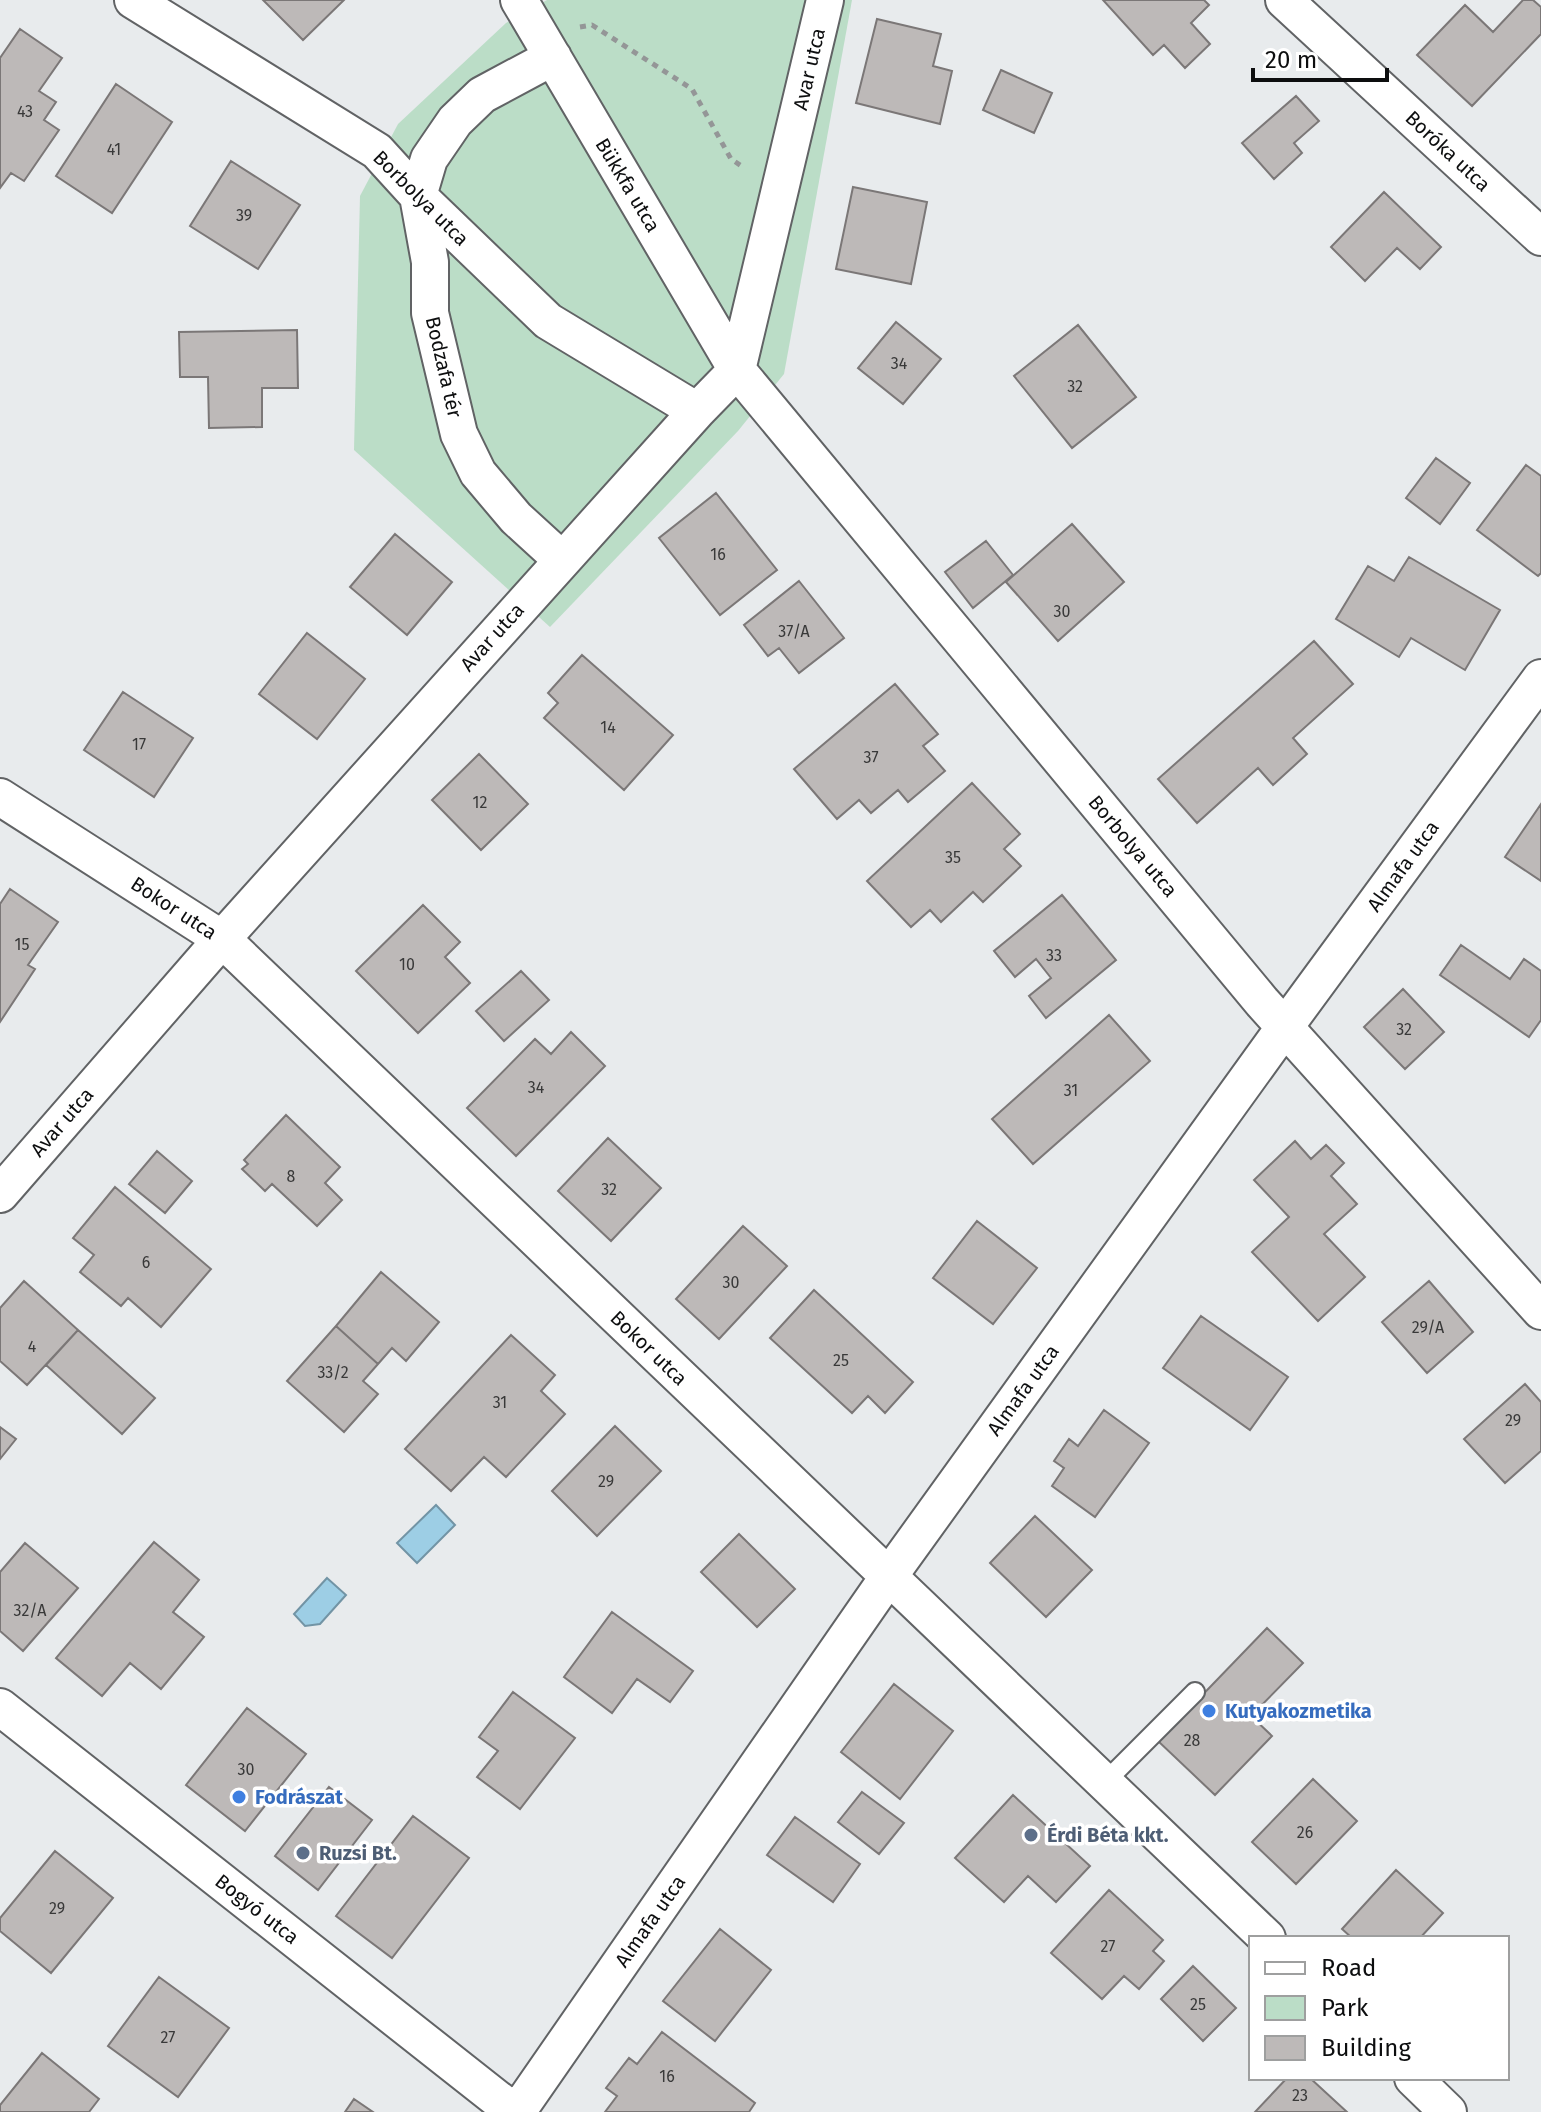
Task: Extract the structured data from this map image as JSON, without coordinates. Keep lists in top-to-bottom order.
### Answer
{
  "streets": {
    "street": [
      "Avar utca",
      "Boróka utca",
      "Bükkfa utca",
      "Borbolya utca",
      "Bodzafa tér",
      "Almafa utca",
      "Bokor utca",
      "Bogyó utca"
    ]
  },
  "crossings": [
    ["Avar utca", "Bükkfa utca"],
    ["Avar utca", "Borbolya utca"],
    ["Avar utca", "Bodzafa tér"],
    ["Avar utca", "Bokor utca"],
    ["Bükkfa utca", "Borbolya utca"],
    ["Bükkfa utca", "Bodzafa tér"],
    ["Borbolya utca", "Bodzafa tér"],
    ["Borbolya utca", "Almafa utca"],
    ["Almafa utca", "Bokor utca"],
    ["Almafa utca", "Bogyó utca"]
  ],
  "places": [
    "Kutyakozmetika",
    "Fodrászat",
    "Érdi Béta kkt.",
    "Ruzsi Bt."
  ],
  "house_numbers": [
    "43",
    "41",
    "39",
    "34",
    "32",
    "16",
    "30",
    "37/A",
    "14",
    "17",
    "37",
    "12",
    "35",
    "15",
    "33",
    "10",
    "32",
    "34",
    "31",
    "8",
    "32",
    "6",
    "30",
    "29/A",
    "4",
    "25",
    "33/2",
    "31",
    "29",
    "29",
    "32/A",
    "28",
    "30",
    "26",
    "29",
    "27",
    "25",
    "27",
    "16",
    "23"
  ],
  "legend": ["Road", "Park", "Building"],
  "scale_bar": "20 m"
}
